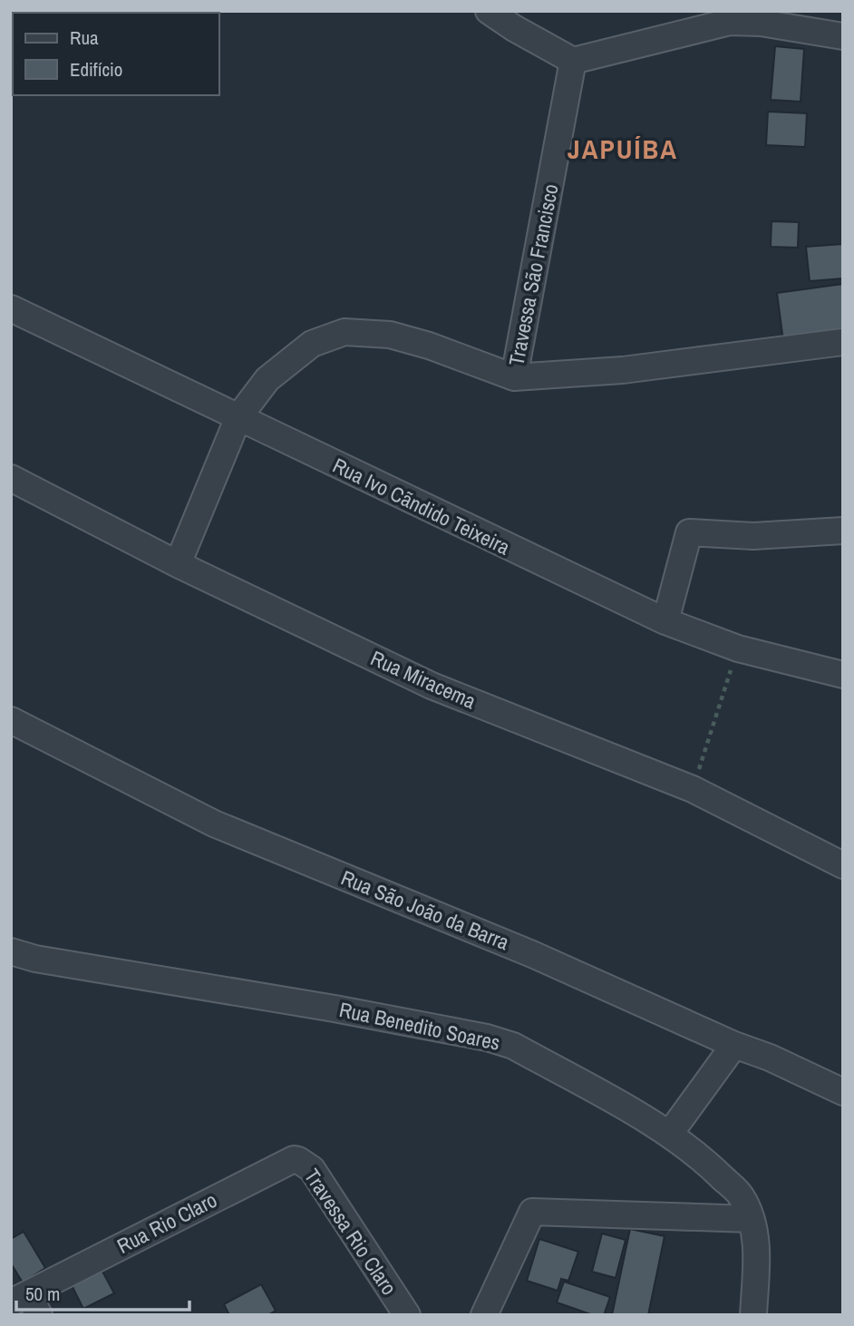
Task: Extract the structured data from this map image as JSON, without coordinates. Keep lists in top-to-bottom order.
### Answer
{
  "streets": {
    "street": [
      "Travessa São Francisco",
      "Rua Ivo Cãndido Teixeira",
      "Rua Miracema",
      "Rua São João da Barra",
      "Rua Benedito Soares",
      "Rua Rio Claro",
      "Travessa Rio Claro"
    ]
  },
  "crossings": [
    ["Rua Rio Claro", "Travessa Rio Claro"]
  ],
  "districts": ["JAPUÍBA"],
  "legend": ["Rua", "Edifício"],
  "scale_bar": "50 m"
}
